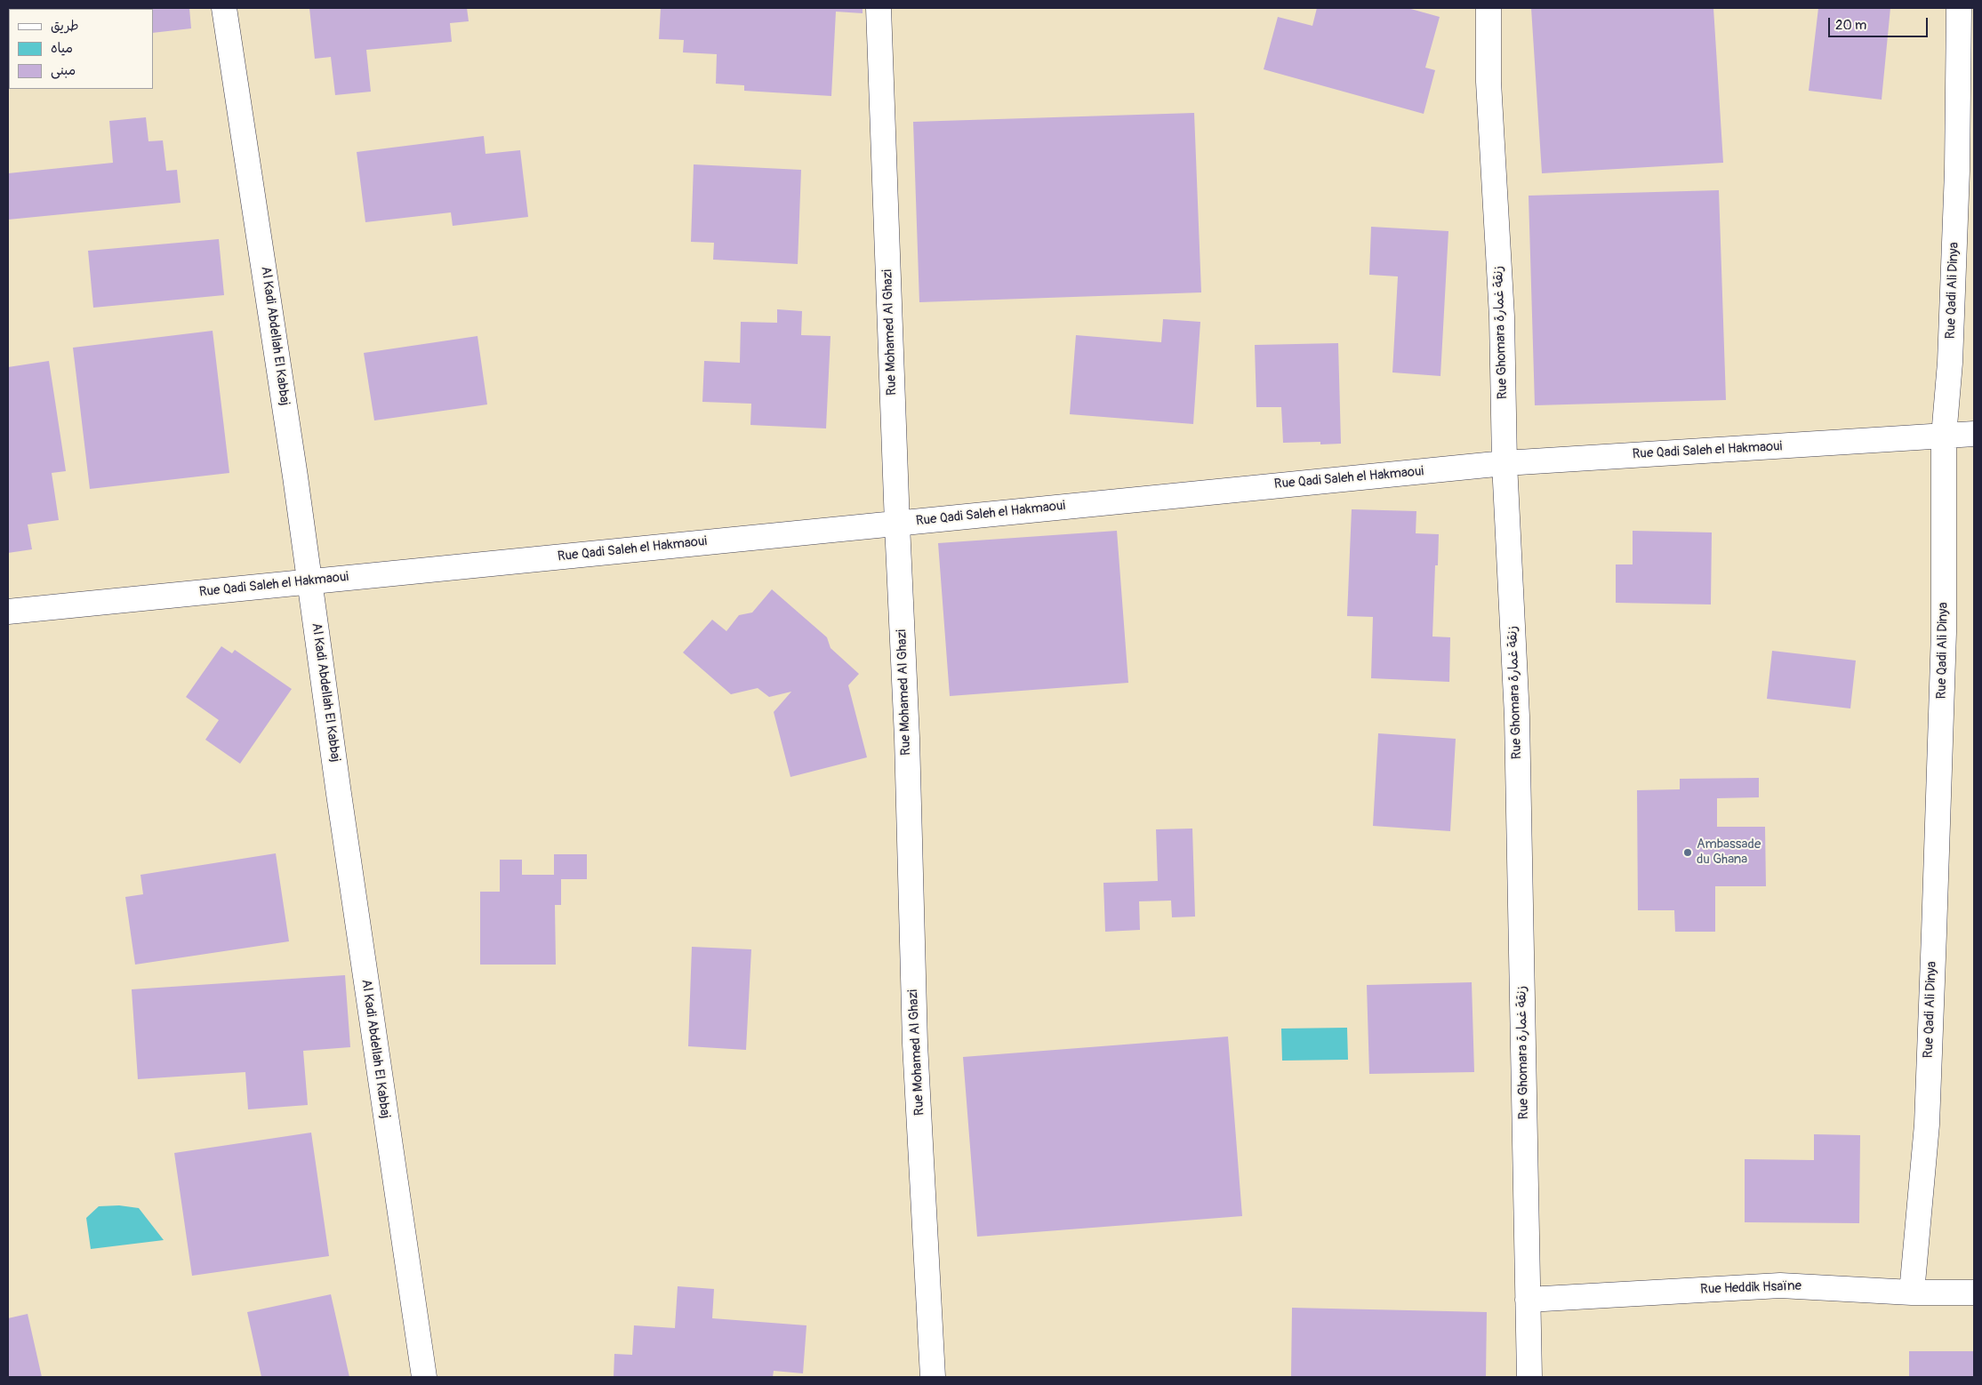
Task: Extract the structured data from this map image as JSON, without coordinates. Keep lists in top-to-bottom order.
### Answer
{
  "streets": {
    "street": [
      "Rue Qadi Ali Dinya",
      "Rue Mohamed Al Ghazi",
      "Rue Ghomara زنقة غمارة",
      "Al Kadi Abdellah El Kabbaj",
      "Rue Qadi Saleh el Hakmaoui",
      "Rue Heddik Hsaïne"
    ]
  },
  "crossings": [
    ["Rue Qadi Ali Dinya", "Rue Qadi Saleh el Hakmaoui"],
    ["Rue Qadi Ali Dinya", "Rue Heddik Hsaïne"],
    ["Rue Mohamed Al Ghazi", "Rue Qadi Saleh el Hakmaoui"],
    ["Rue Ghomara زنقة غمارة", "Rue Qadi Saleh el Hakmaoui"],
    ["Rue Ghomara زنقة غمارة", "Rue Heddik Hsaïne"],
    ["Al Kadi Abdellah El Kabbaj", "Rue Qadi Saleh el Hakmaoui"]
  ],
  "places": ["Ambassade du Ghana"],
  "legend": ["طريق", "مياه", "مبنى"],
  "scale_bar": "20 m"
}
